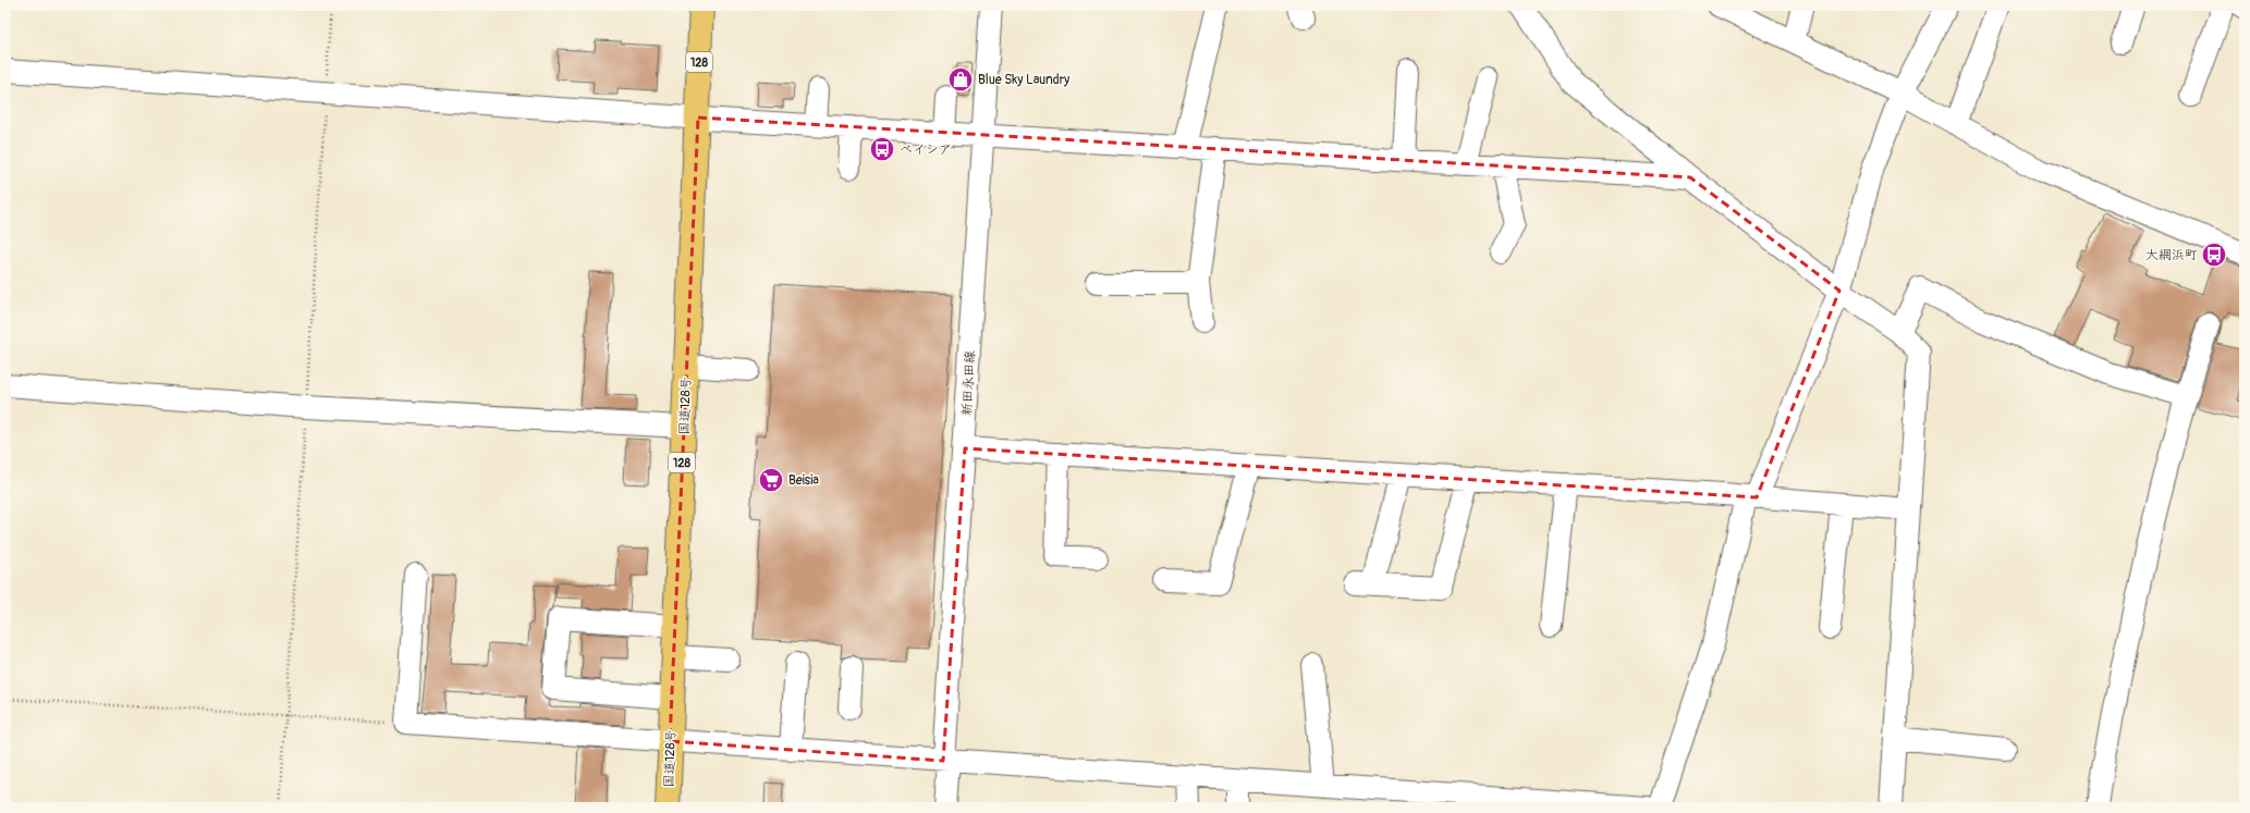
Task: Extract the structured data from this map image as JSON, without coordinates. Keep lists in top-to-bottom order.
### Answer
{
  "streets": {
    "highway": ["128", "国道128号"],
    "street": ["新田永田線"]
  },
  "places": {
    "shop": ["Blue Sky Laundry"],
    "bus stop": ["ベイシア", "大網浜町"],
    "supermarket": ["Beisia"]
  }
}
